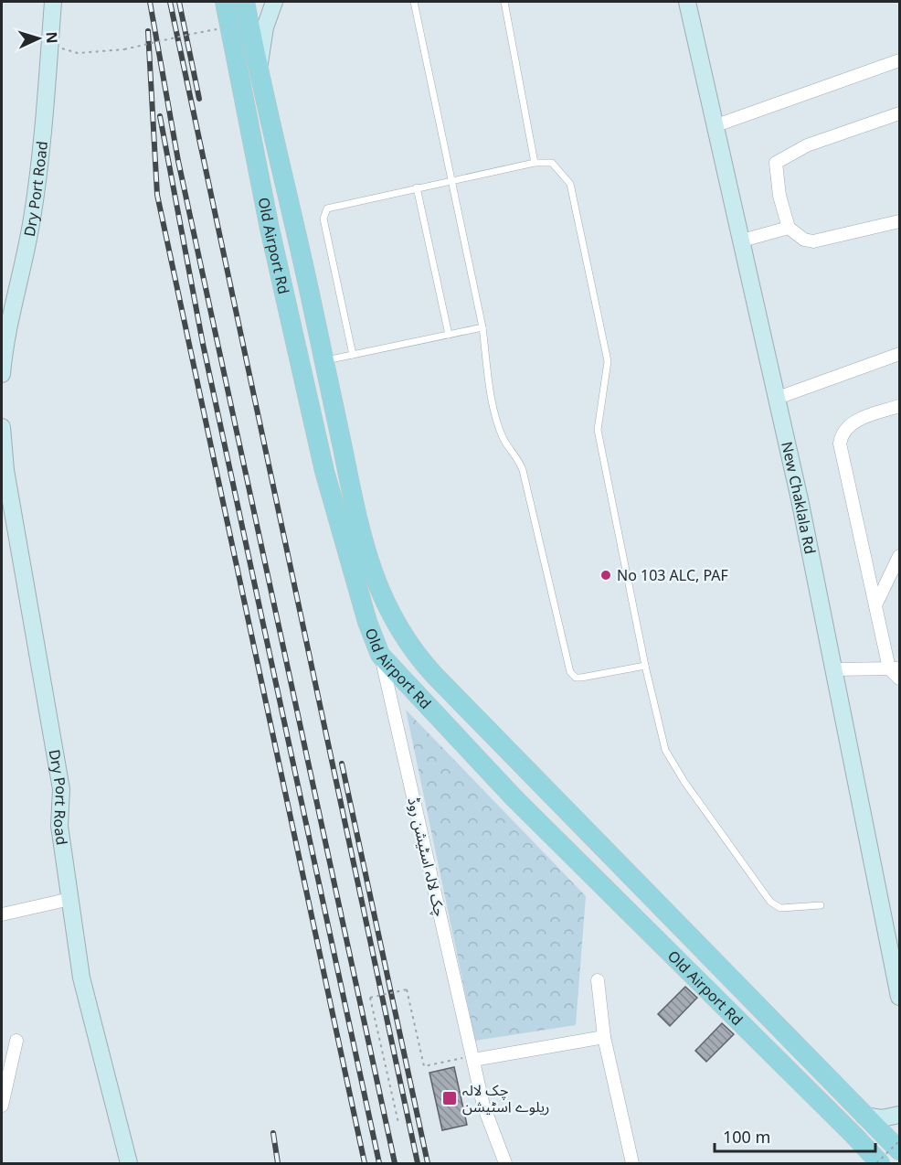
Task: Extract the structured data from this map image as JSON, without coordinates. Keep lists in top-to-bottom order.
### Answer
{
  "streets": {
    "main road": ["Old Airport Rd"],
    "street": ["Dry Port Road", "New Chaklala Rd", "چک لالہ اسٹیشن روڈ"]
  },
  "crossings": [
    ["Old Airport Rd", "چک لالہ اسٹیشن روڈ"]
  ],
  "places": {
    "other": ["No 103 ALC, PAF"],
    "transit": ["چک لالہ ریلوے اسٹیشن"]
  },
  "scale_bar": "100 m",
  "north": "right"
}
